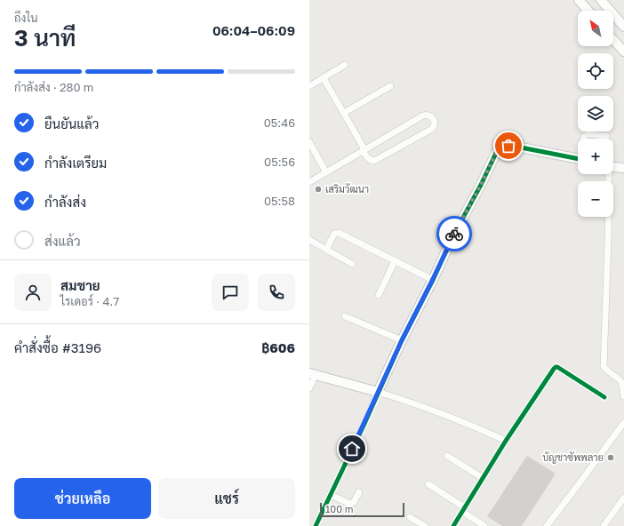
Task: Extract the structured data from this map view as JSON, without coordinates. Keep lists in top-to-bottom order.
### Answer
{
  "places": ["เสริมวัฒนา", "บัญชาซัพพลาย"],
  "scale_bar": "100 m",
  "north": "top left",
  "page": {
    "heading": ["3 นาที", "ถึงใน", "06:04–06:09"],
    "panel": [
      "สมชาย",
      "ไรเดอร์ · 4.7",
      "คำสั่งซื้อ #3196",
      "฿606"
    ],
    "map_buttons": ["+", "−"],
    "bar": "กำลังส่ง · 280 m",
    "list": [
      ["ยืนยันแล้ว", "05:46"],
      ["กำลังเตรียม", "05:56"],
      ["กำลังส่ง", "05:58"],
      "ส่งแล้ว"
    ],
    "buttons": ["ช่วยเหลือ", "แชร์"],
    "scale": "100 m"
  }
}
